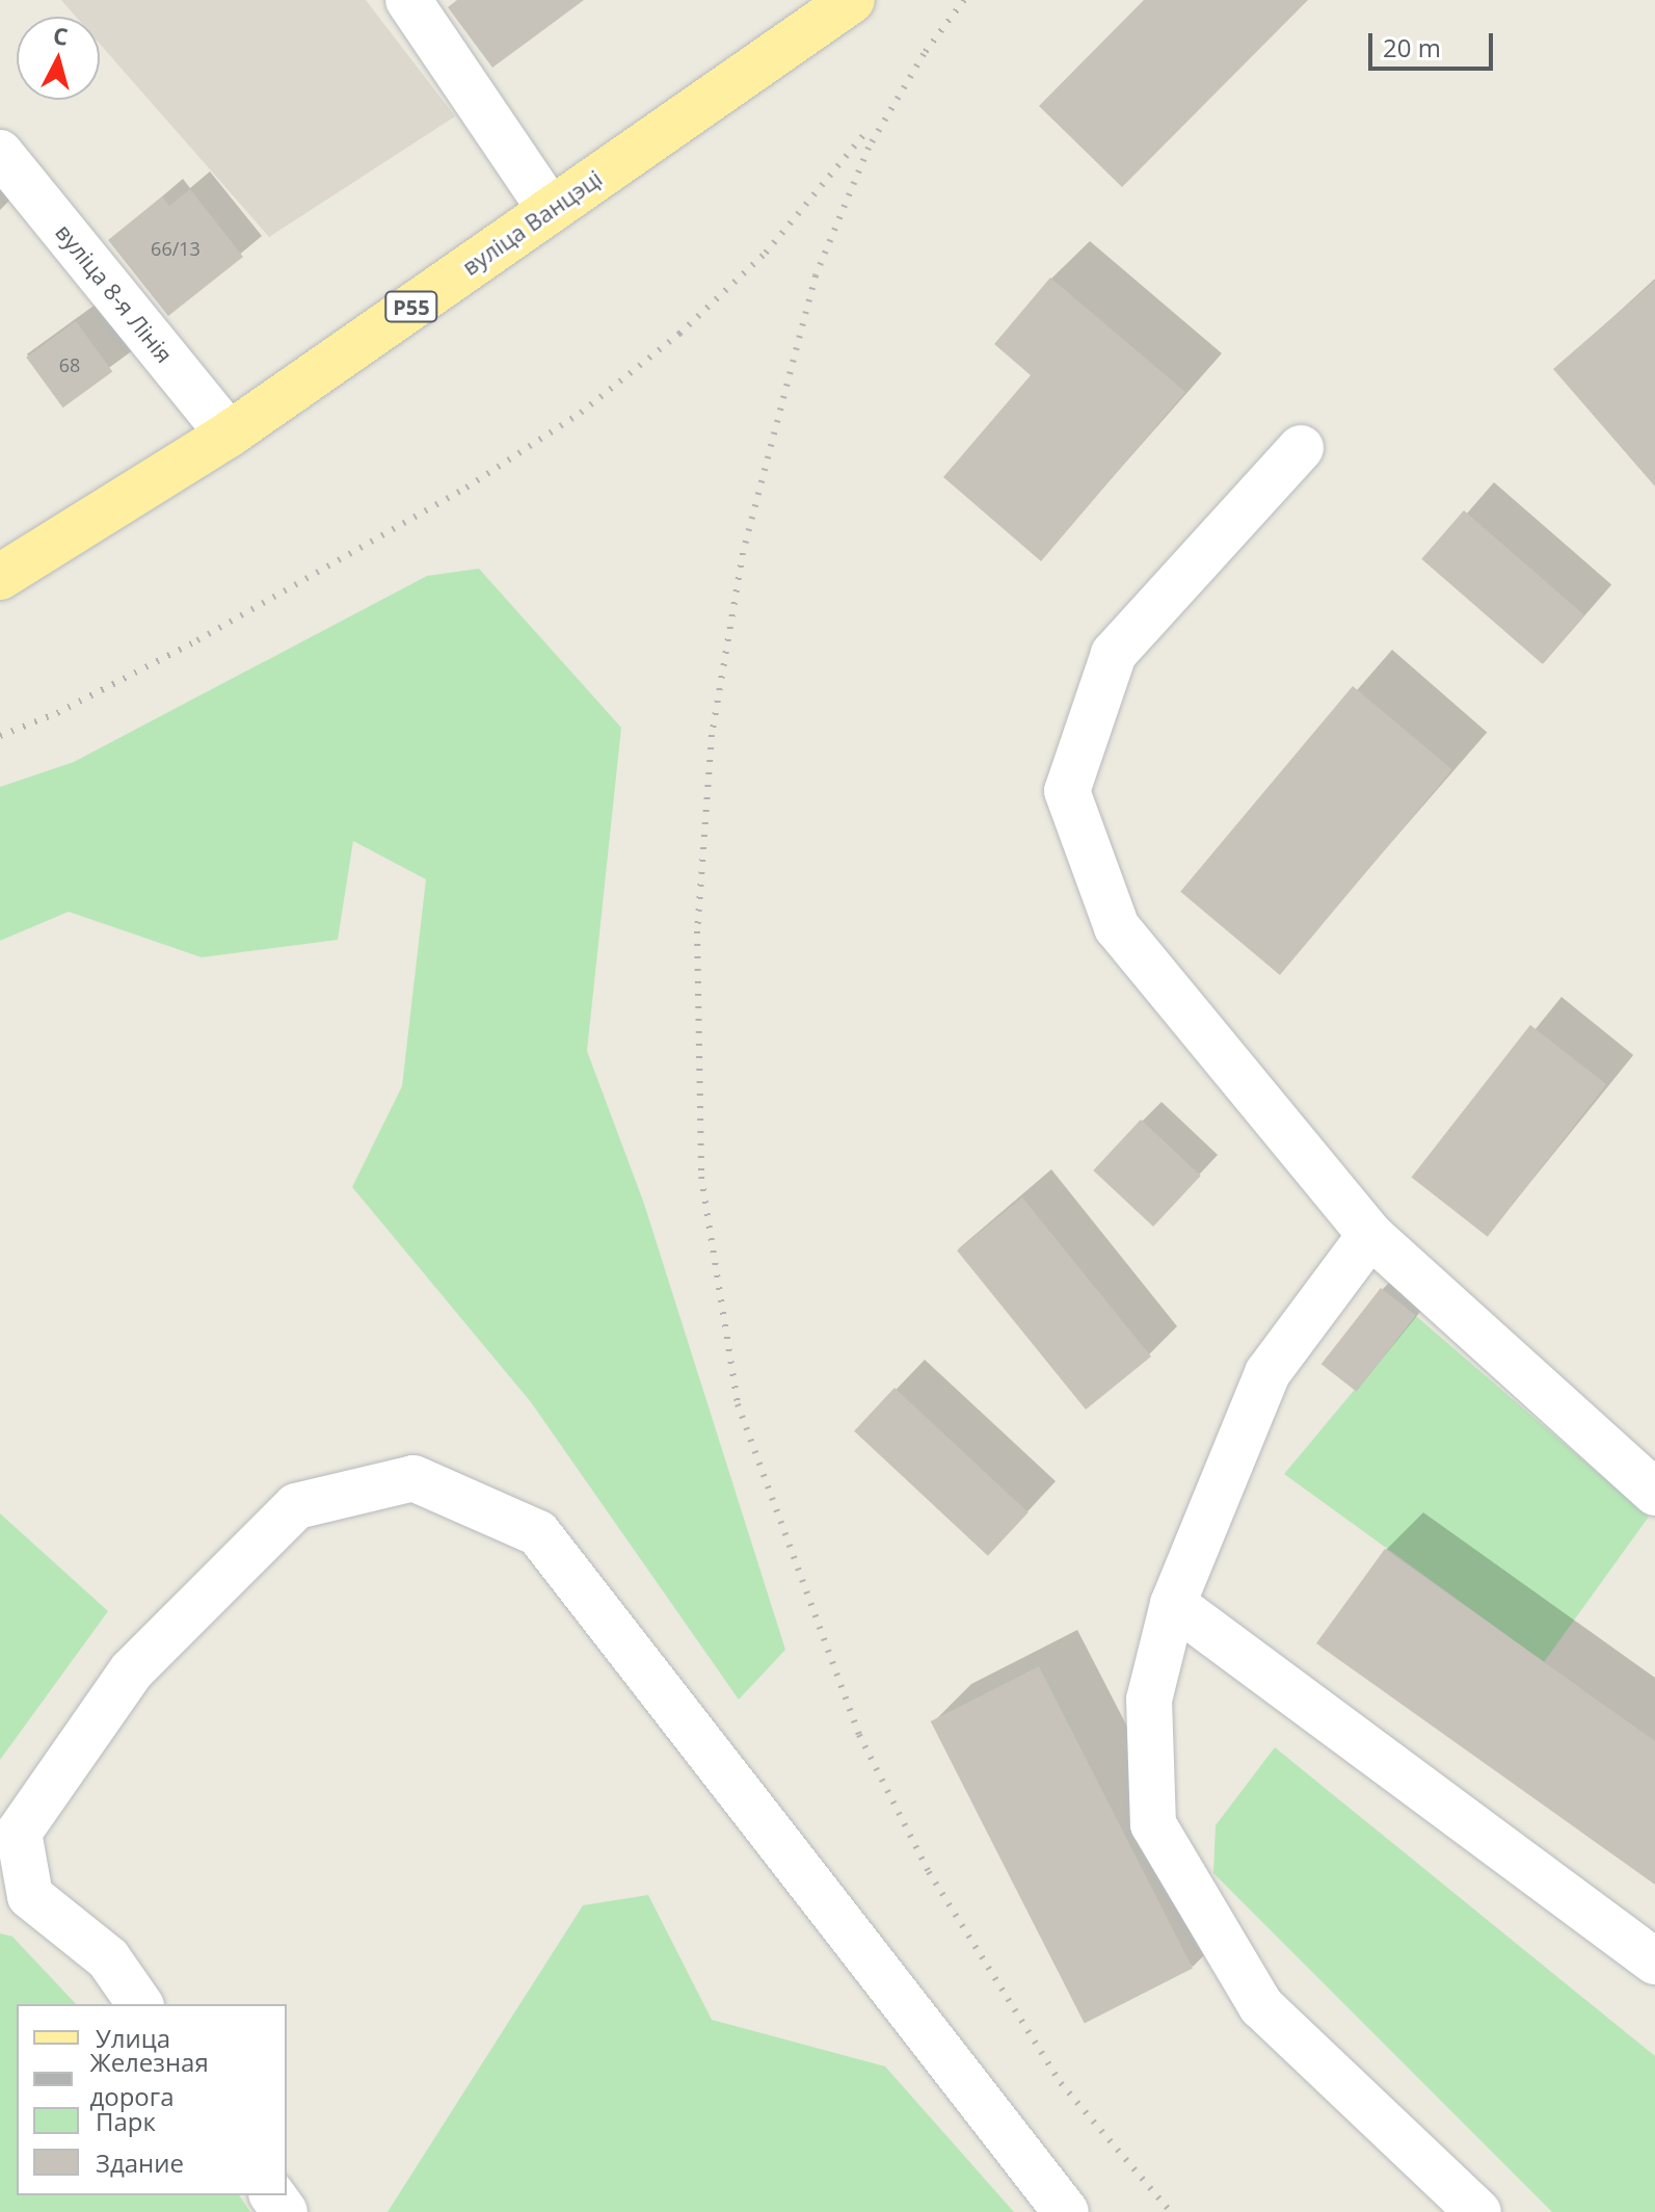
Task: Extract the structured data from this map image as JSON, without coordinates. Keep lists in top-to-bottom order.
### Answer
{
  "streets": {
    "main road": ["вуліца Ванцэці", "Р55"],
    "street": ["вуліца 8-я Лінія"]
  },
  "crossings": [
    ["вуліца Ванцэці", "вуліца 8-я Лінія"]
  ],
  "house_numbers": ["66/13", "68"],
  "legend": [
    "Улица",
    "Железная дорога",
    "Парк",
    "Здание"
  ],
  "scale_bar": "20 m",
  "north": "top"
}
